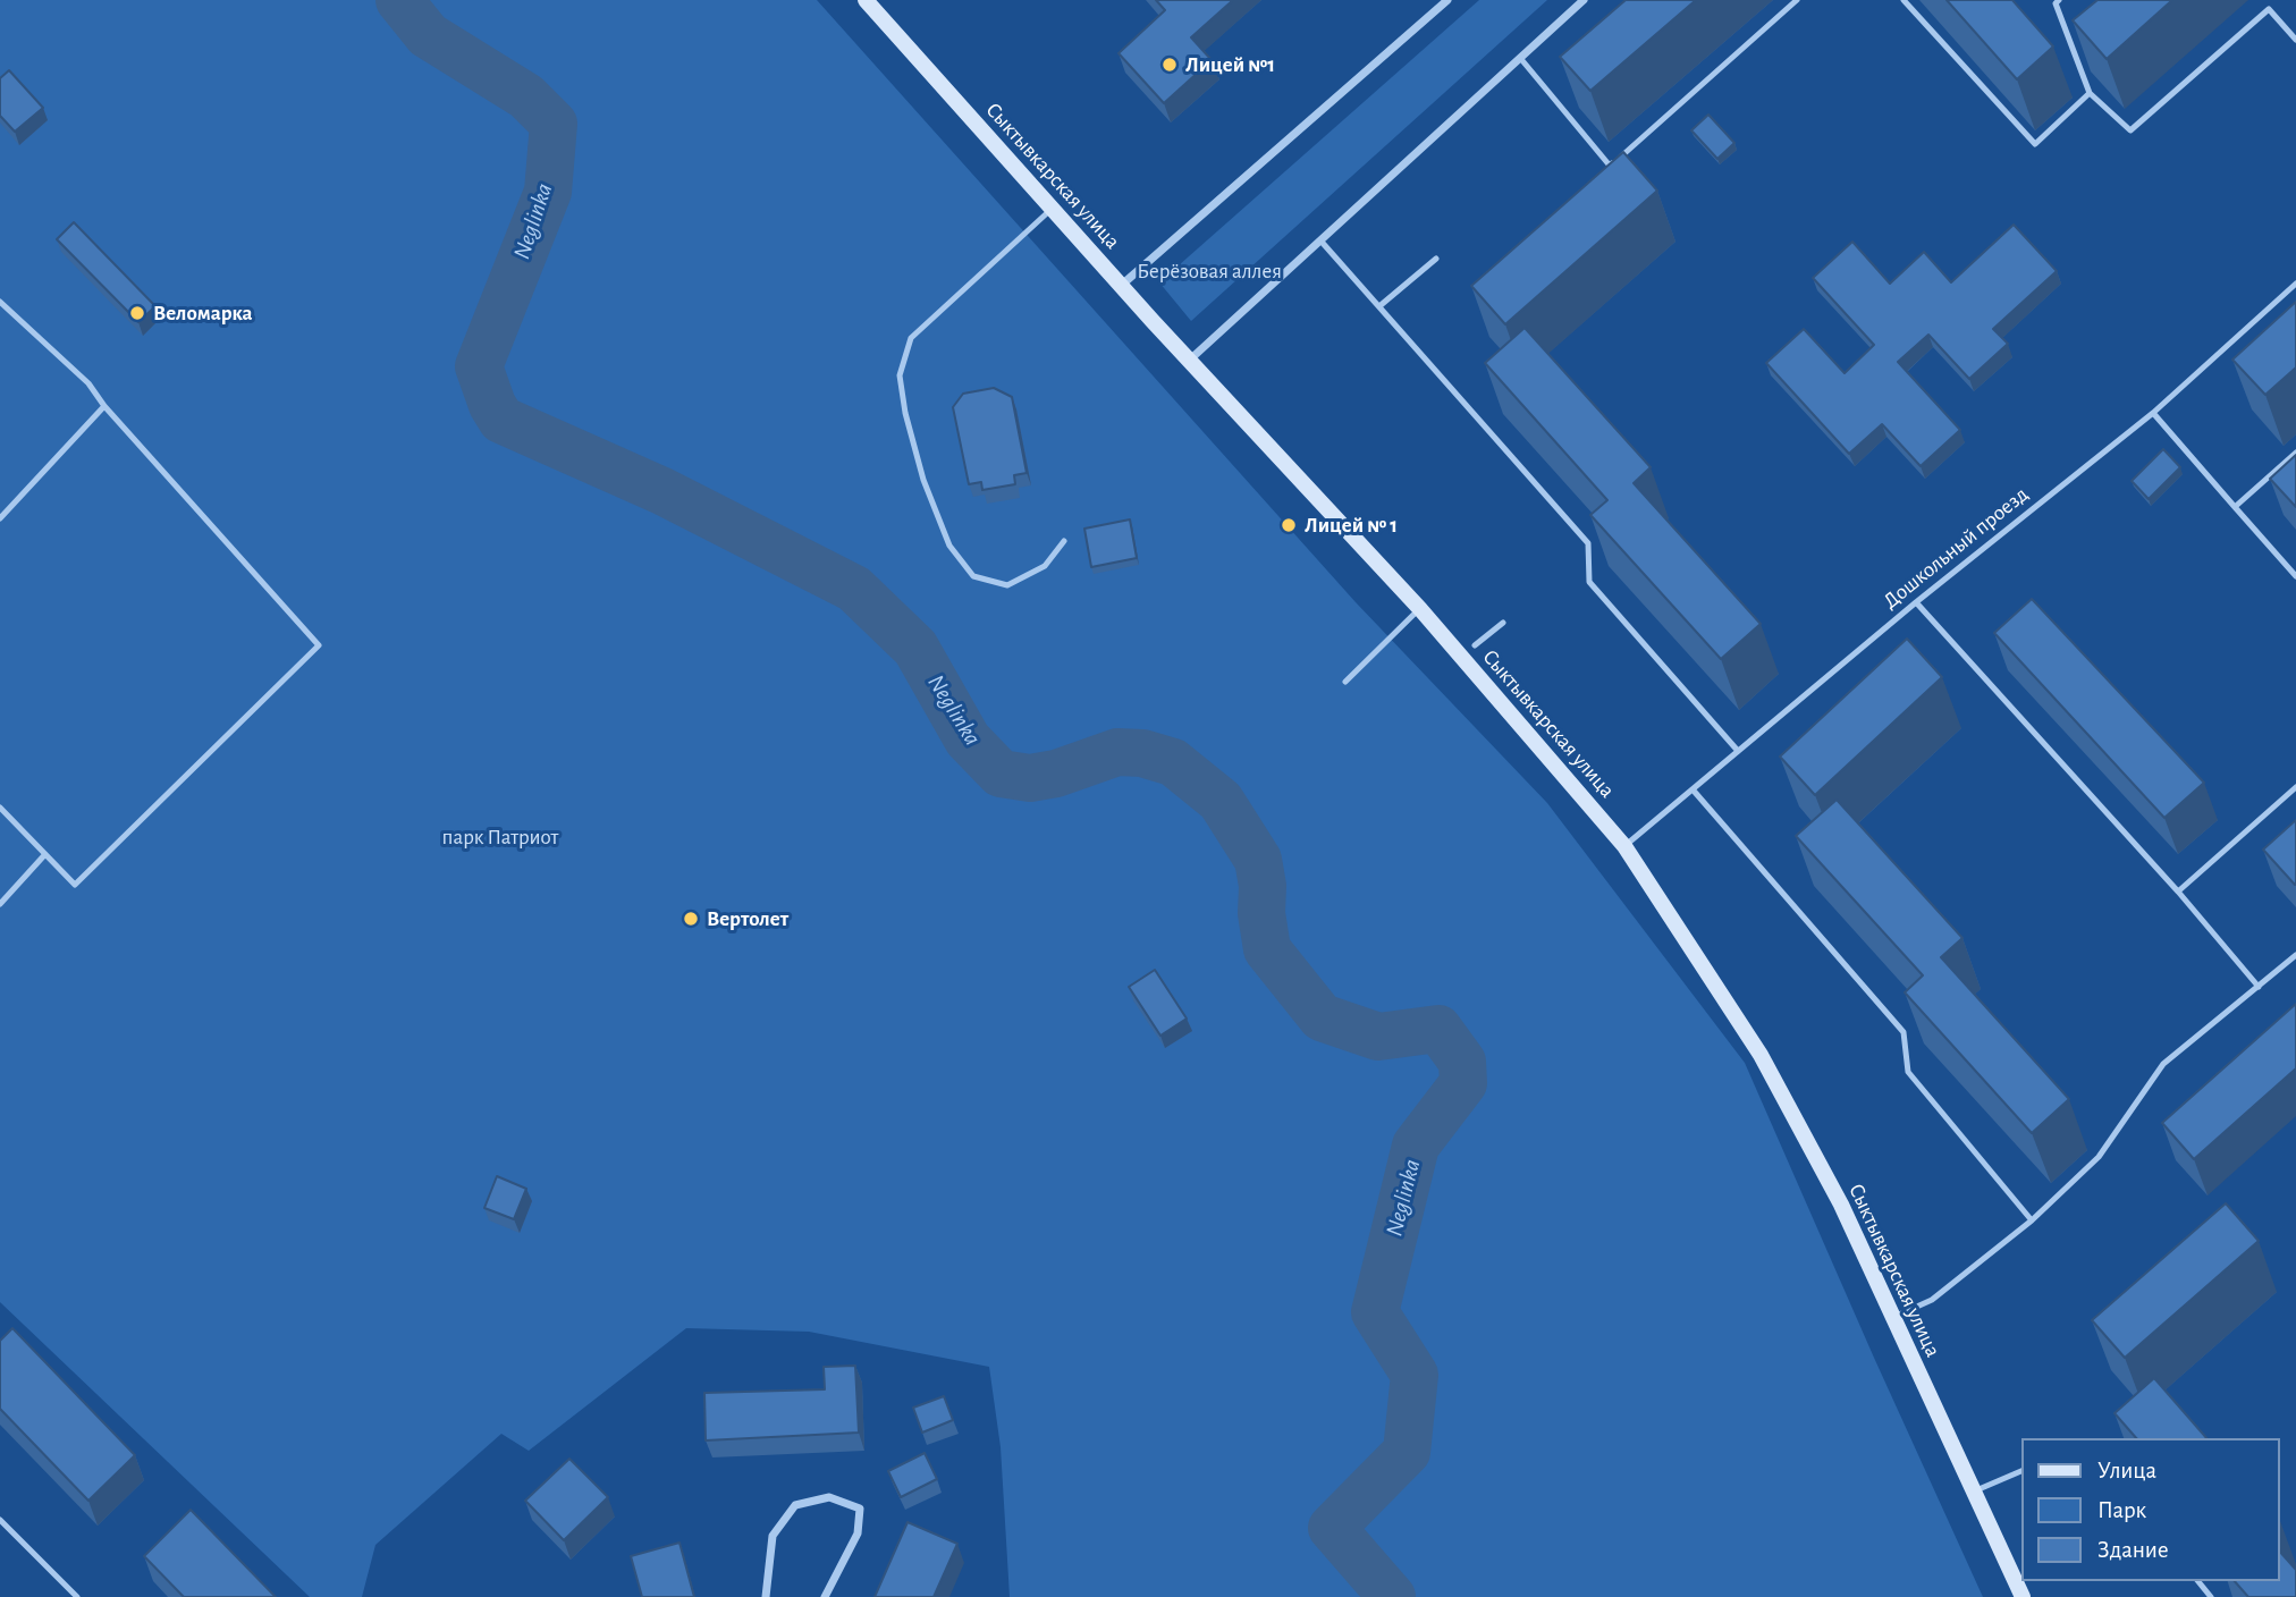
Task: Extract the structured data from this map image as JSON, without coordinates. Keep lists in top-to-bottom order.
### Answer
{
  "streets": {
    "street": ["Сыктывкарская улица"],
    "lane": ["Дошкольный проезд"]
  },
  "crossings": [
    ["Сыктывкарская улица", "Дошкольный проезд"]
  ],
  "water": ["Neglinka"],
  "parks": ["Берёзовая аллея", "парк Патриот"],
  "places": [
    "Лицей №1",
    "Веломарка",
    "Лицей № 1",
    "Вертолет"
  ],
  "legend": ["Улица", "Парк", "Здание"]
}
